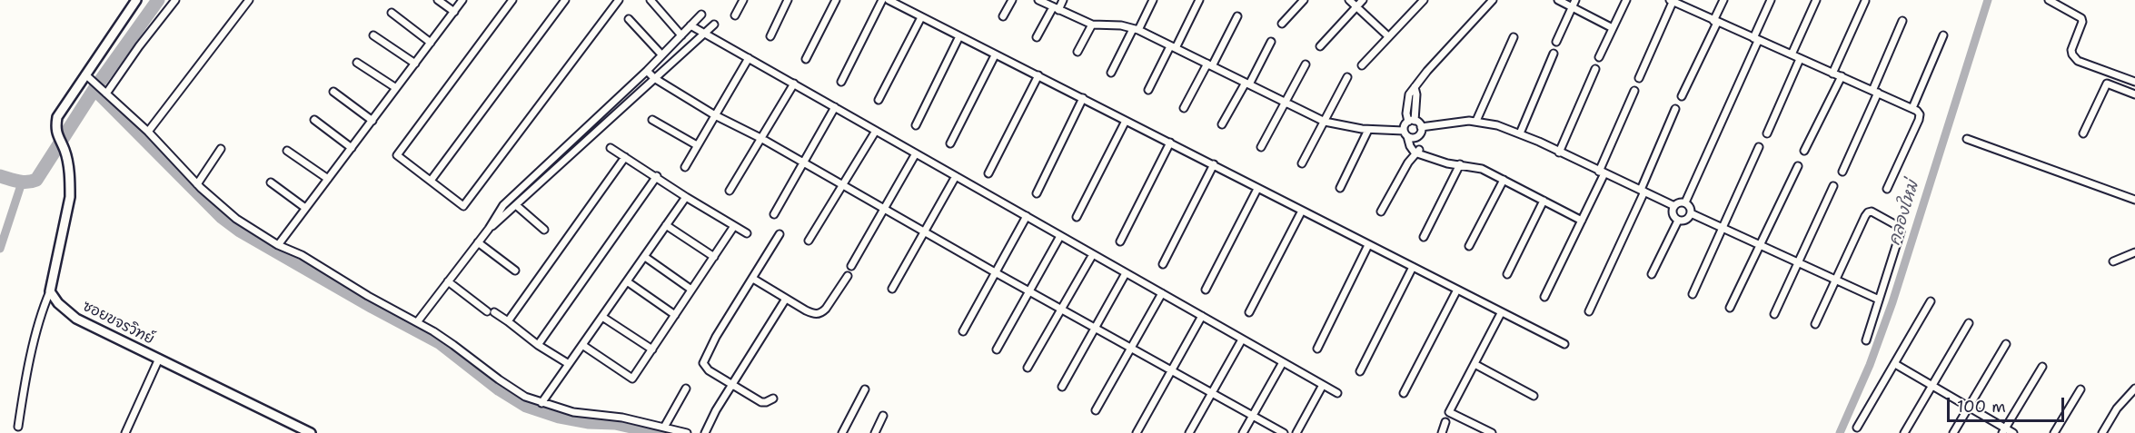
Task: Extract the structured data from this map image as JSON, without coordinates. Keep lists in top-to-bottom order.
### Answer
{
  "streets": {
    "street": ["ซอยขจรวิทย์"]
  },
  "water": ["คลองใหม่"],
  "scale_bar": "100 m"
}
